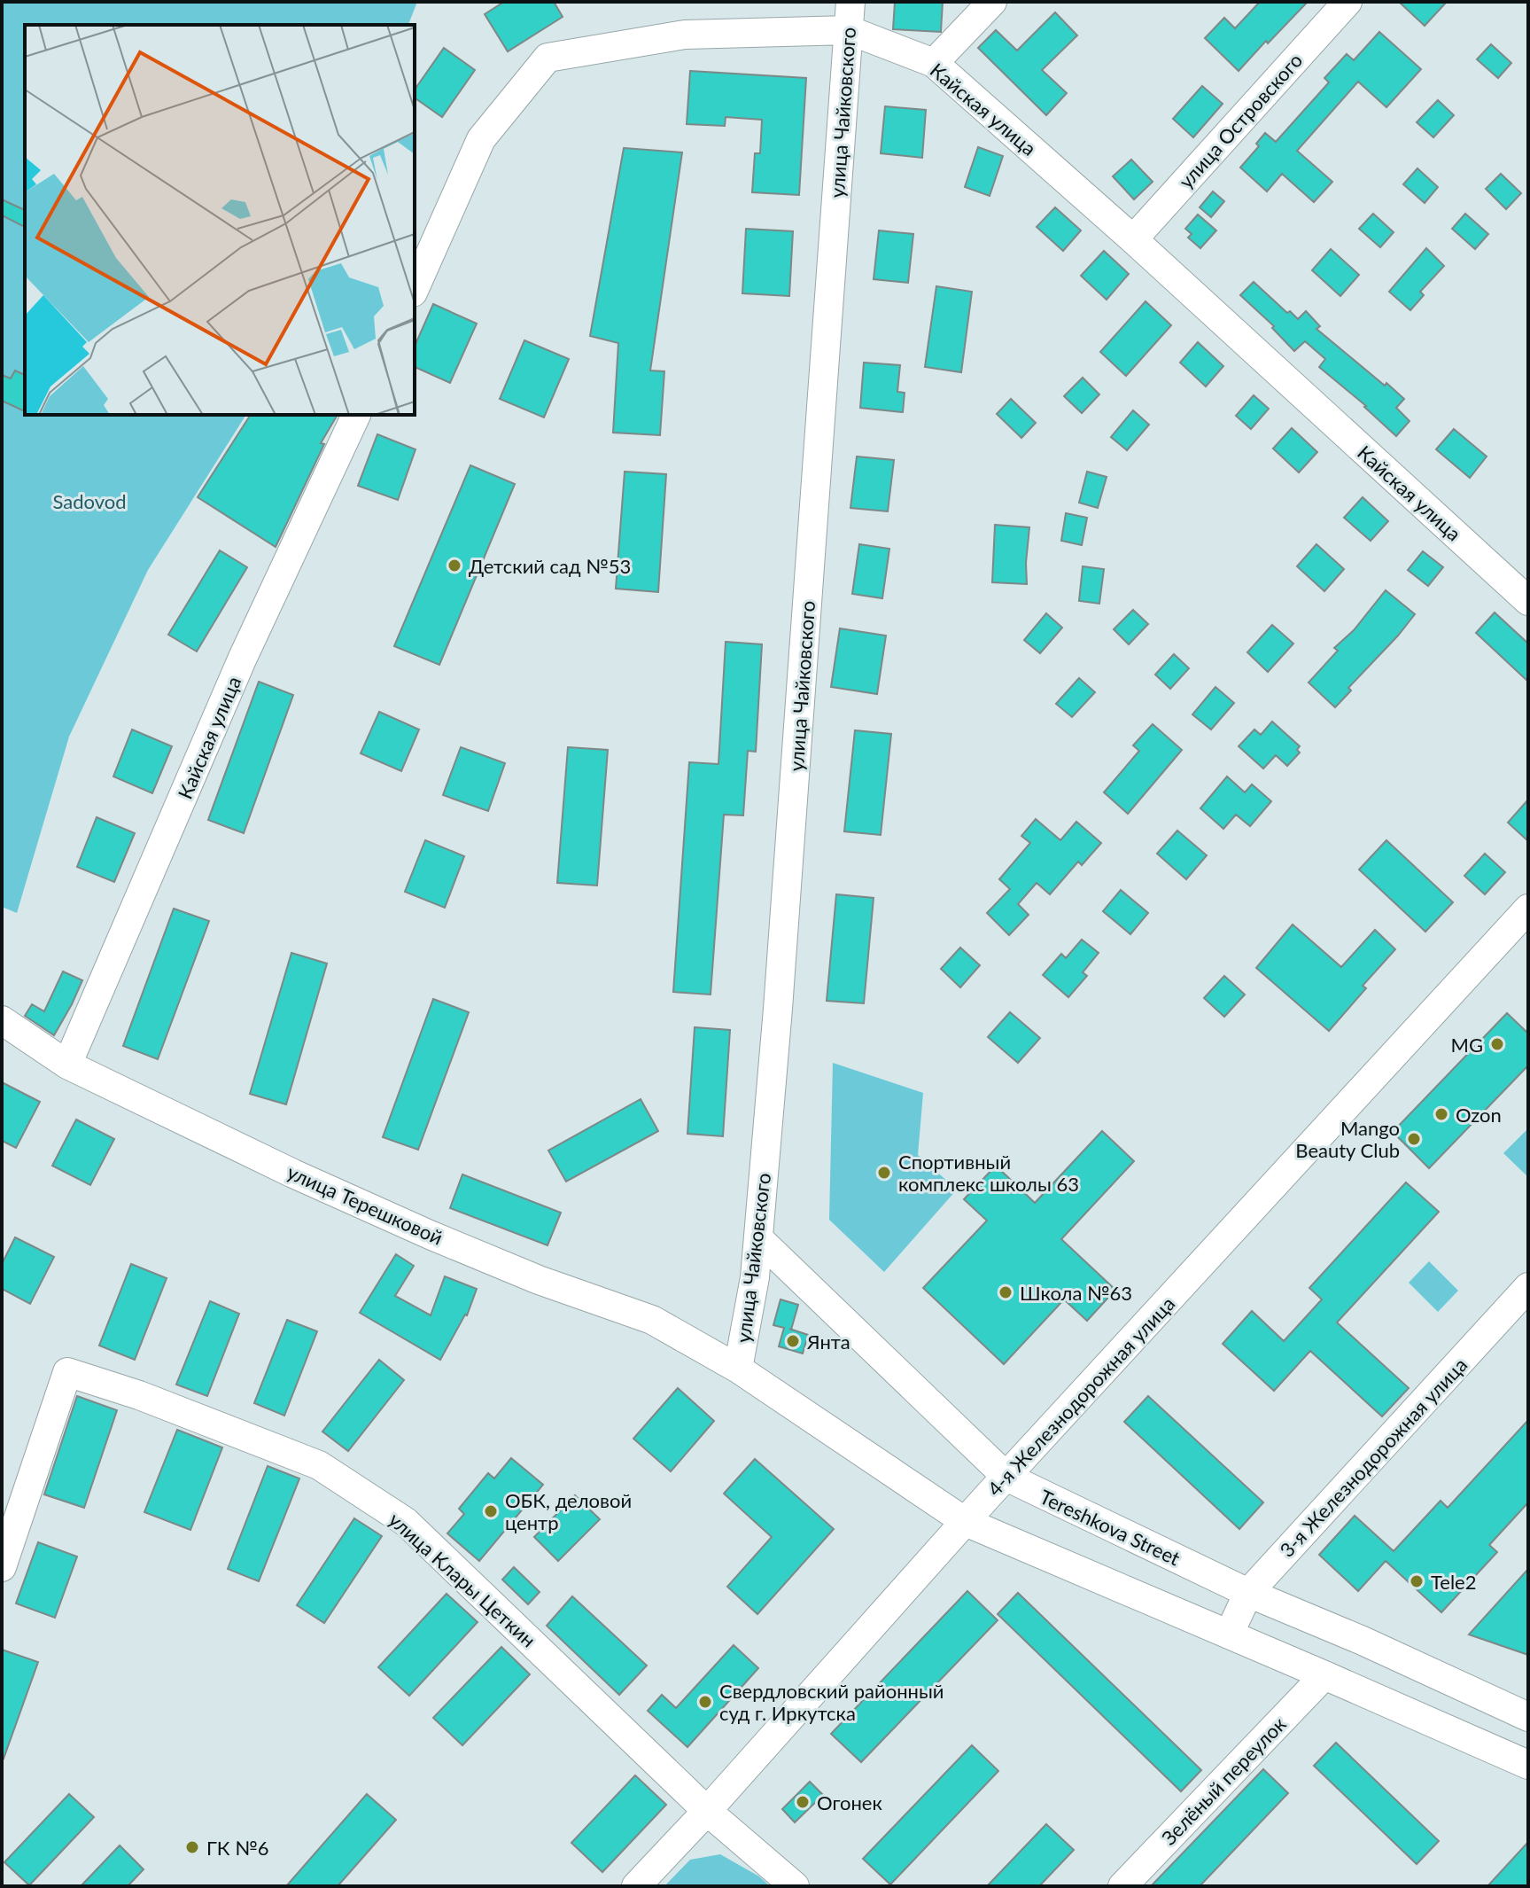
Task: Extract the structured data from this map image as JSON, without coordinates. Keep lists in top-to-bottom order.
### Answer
{
  "streets": {
    "street": [
      "Кайская улица",
      "улица Чайковского",
      "улица Островского",
      "улица Терешковой",
      "4-я Железнодорожная улица",
      "3-я Железнодорожная улица",
      "Tereshkova Street",
      "улица Клары Цеткин",
      "Зелёный переулок"
    ]
  },
  "crossings": [
    ["Кайская улица", "улица Чайковского"],
    ["Кайская улица", "улица Островского"],
    ["Кайская улица", "улица Терешковой"],
    ["улица Чайковского", "улица Терешковой"],
    ["улица Чайковского", "Tereshkova Street"],
    ["4-я Железнодорожная улица", "Tereshkova Street"],
    ["4-я Железнодорожная улица", "улица Клары Цеткин"],
    ["3-я Железнодорожная улица", "Tereshkova Street"]
  ],
  "parks": ["Sadovod"],
  "places": [
    "Детский сад №53",
    "MG",
    "Ozon",
    "Mango Beauty Club",
    "Спортивный комплекс школы 63",
    "Школа №63",
    "Янта",
    "ОБК, деловой центр",
    "Tele2",
    "Свердловский районный суд г. Иркутска",
    "Огонек",
    "ГК №6"
  ]
}
